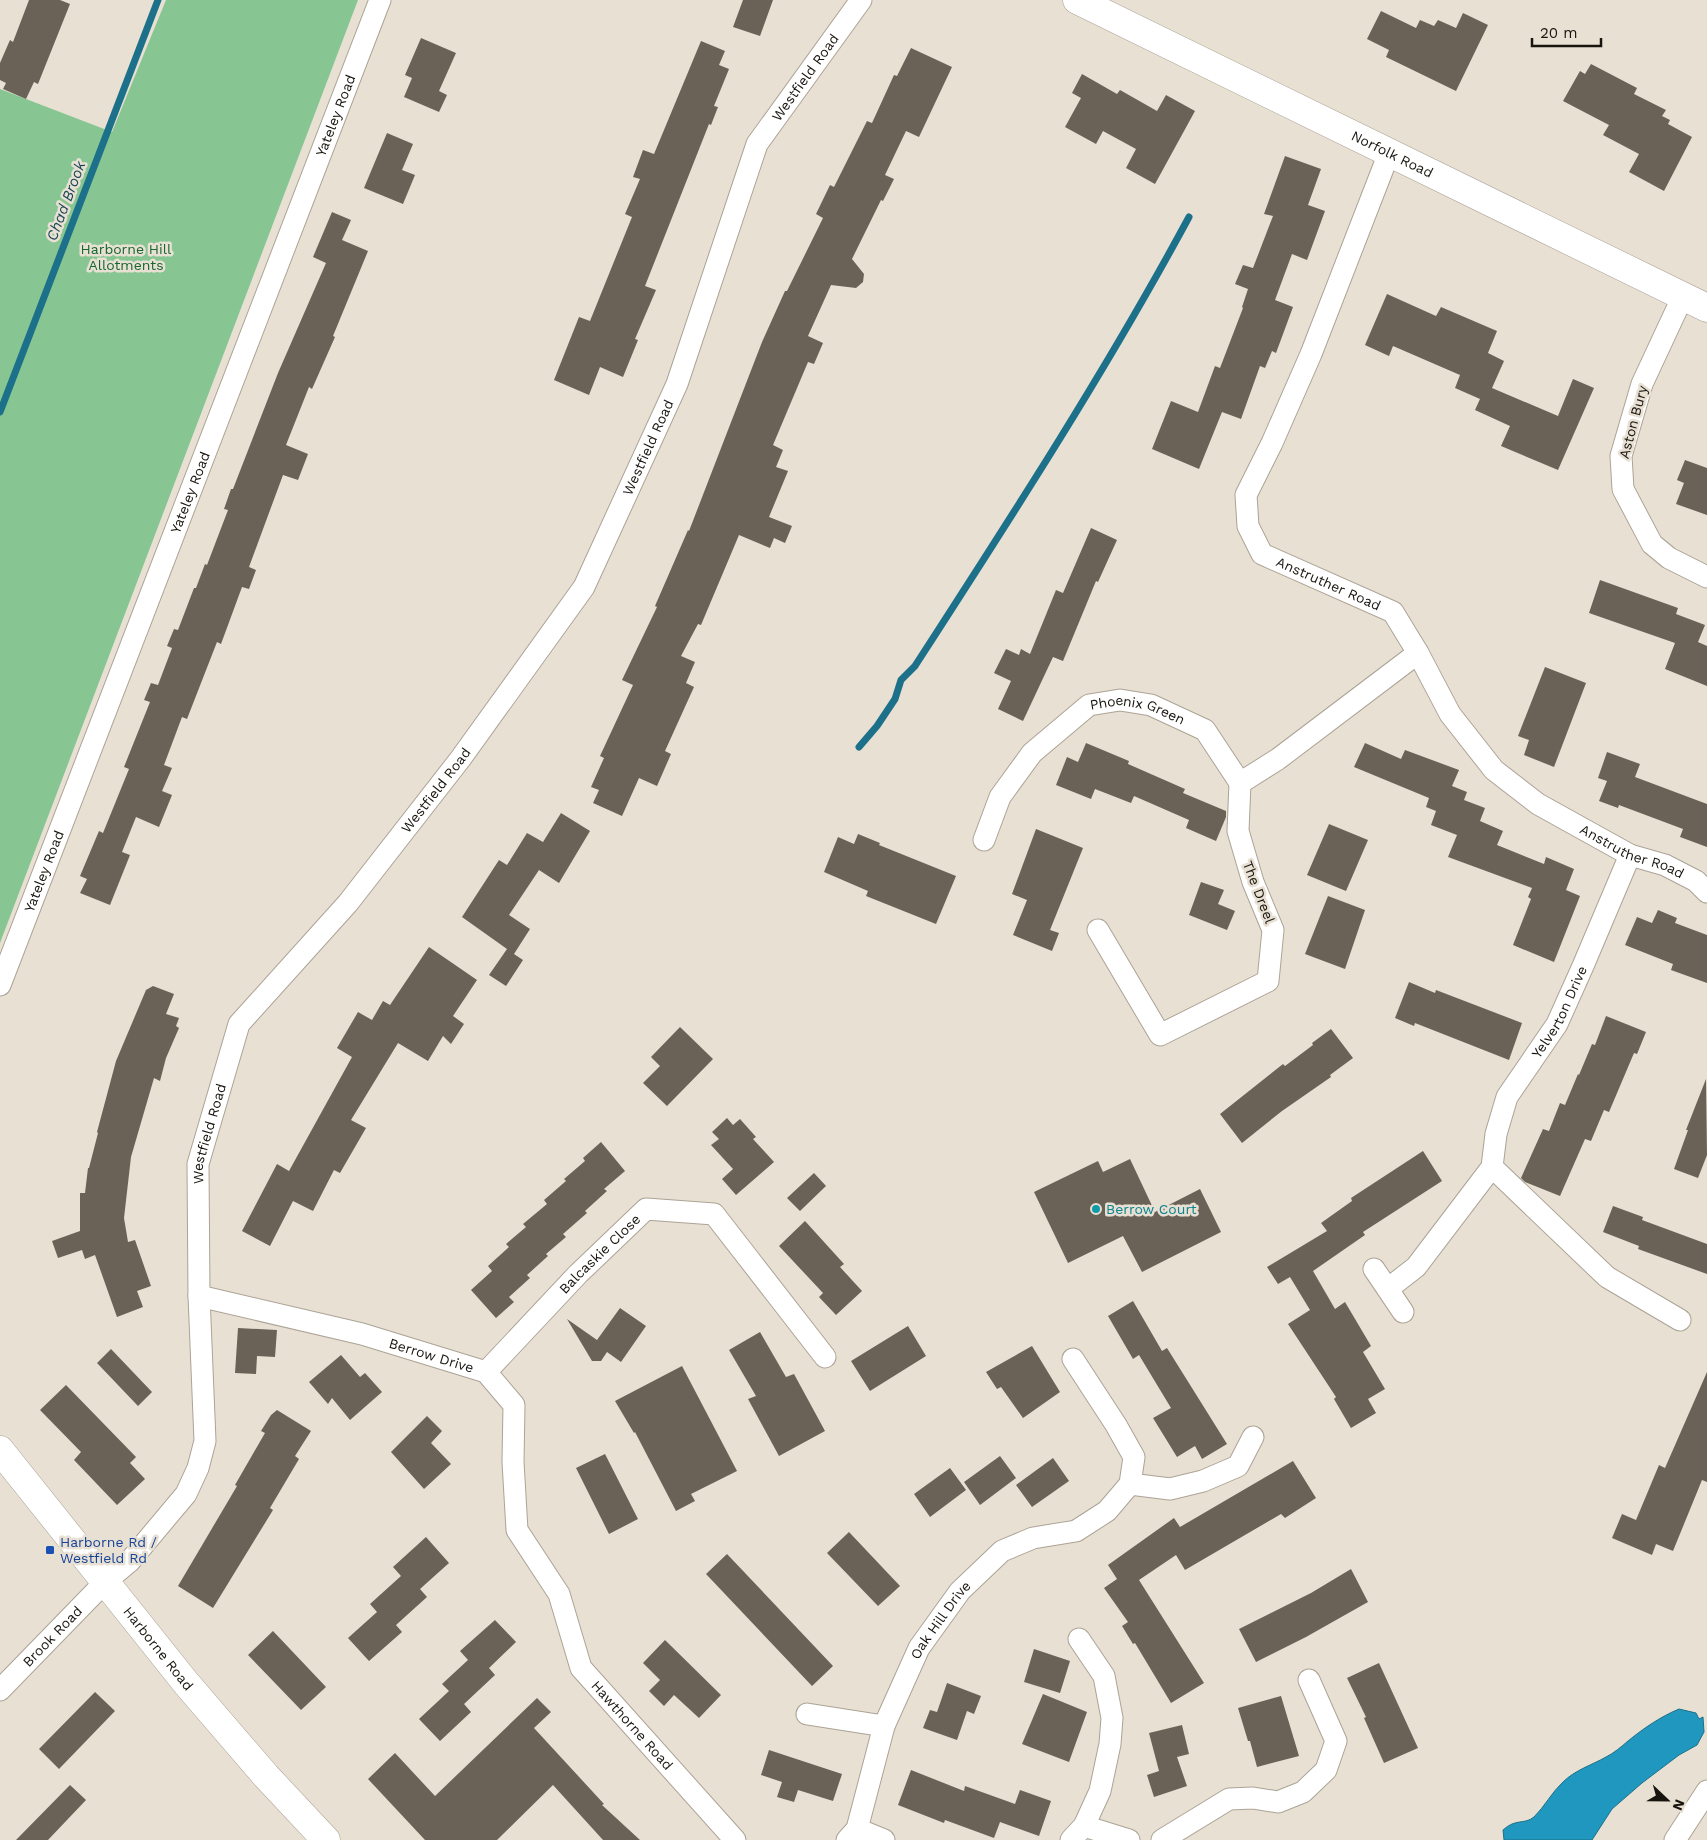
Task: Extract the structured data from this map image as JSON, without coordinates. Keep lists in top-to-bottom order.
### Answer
{
  "streets": {
    "main road": ["Norfolk Road", "Harborne Road"],
    "street": [
      "Westfield Road",
      "Yateley Road",
      "Aston Bury",
      "Anstruther Road",
      "Phoenix Green",
      "The Dreel",
      "Yelverton Drive",
      "Balcaskie Close",
      "Berrow Drive",
      "Oak Hill Drive",
      "Brook Road",
      "Hawthorne Road"
    ]
  },
  "crossings": [
    ["Westfield Road", "Berrow Drive"],
    ["Westfield Road", "Brook Road"],
    ["Westfield Road", "Harborne Road"],
    ["Norfolk Road", "Aston Bury"],
    ["Norfolk Road", "Anstruther Road"],
    ["Anstruther Road", "Yelverton Drive"],
    ["Phoenix Green", "The Dreel"],
    ["Balcaskie Close", "Berrow Drive"],
    ["Berrow Drive", "Hawthorne Road"],
    ["Brook Road", "Harborne Road"]
  ],
  "water": ["Chad Brook"],
  "parks": ["Harborne Hill Allotments"],
  "places": {
    "other": ["Berrow Court"],
    "transit": ["Harborne Rd / Westfield Rd"]
  },
  "scale_bar": "20 m",
  "north": "right"
}
